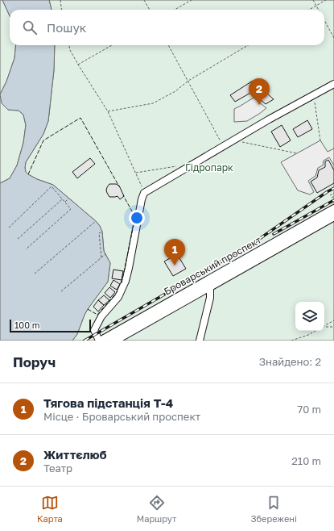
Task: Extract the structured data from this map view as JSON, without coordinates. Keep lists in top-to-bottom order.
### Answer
{
  "streets": {
    "main road": ["Броварський проспект"]
  },
  "parks": ["Гідропарк"],
  "scale_bar": "100 m",
  "page": {
    "search": "Пошук",
    "pins": ["2", "1"],
    "scale": "100 m",
    "heading": ["Поруч", "Знайдено: 2"],
    "list": [
      {
        "mark": "1",
        "name": "Тягова підстанція Т-4",
        "note": "Місце · Броварський проспект",
        "value": "70 m"
      },
      {
        "mark": "2",
        "name": "Життєлюб",
        "note": "Театр",
        "value": "210 m"
      }
    ],
    "nav": ["Карта", "Маршрут", "Збережені"]
  }
}
